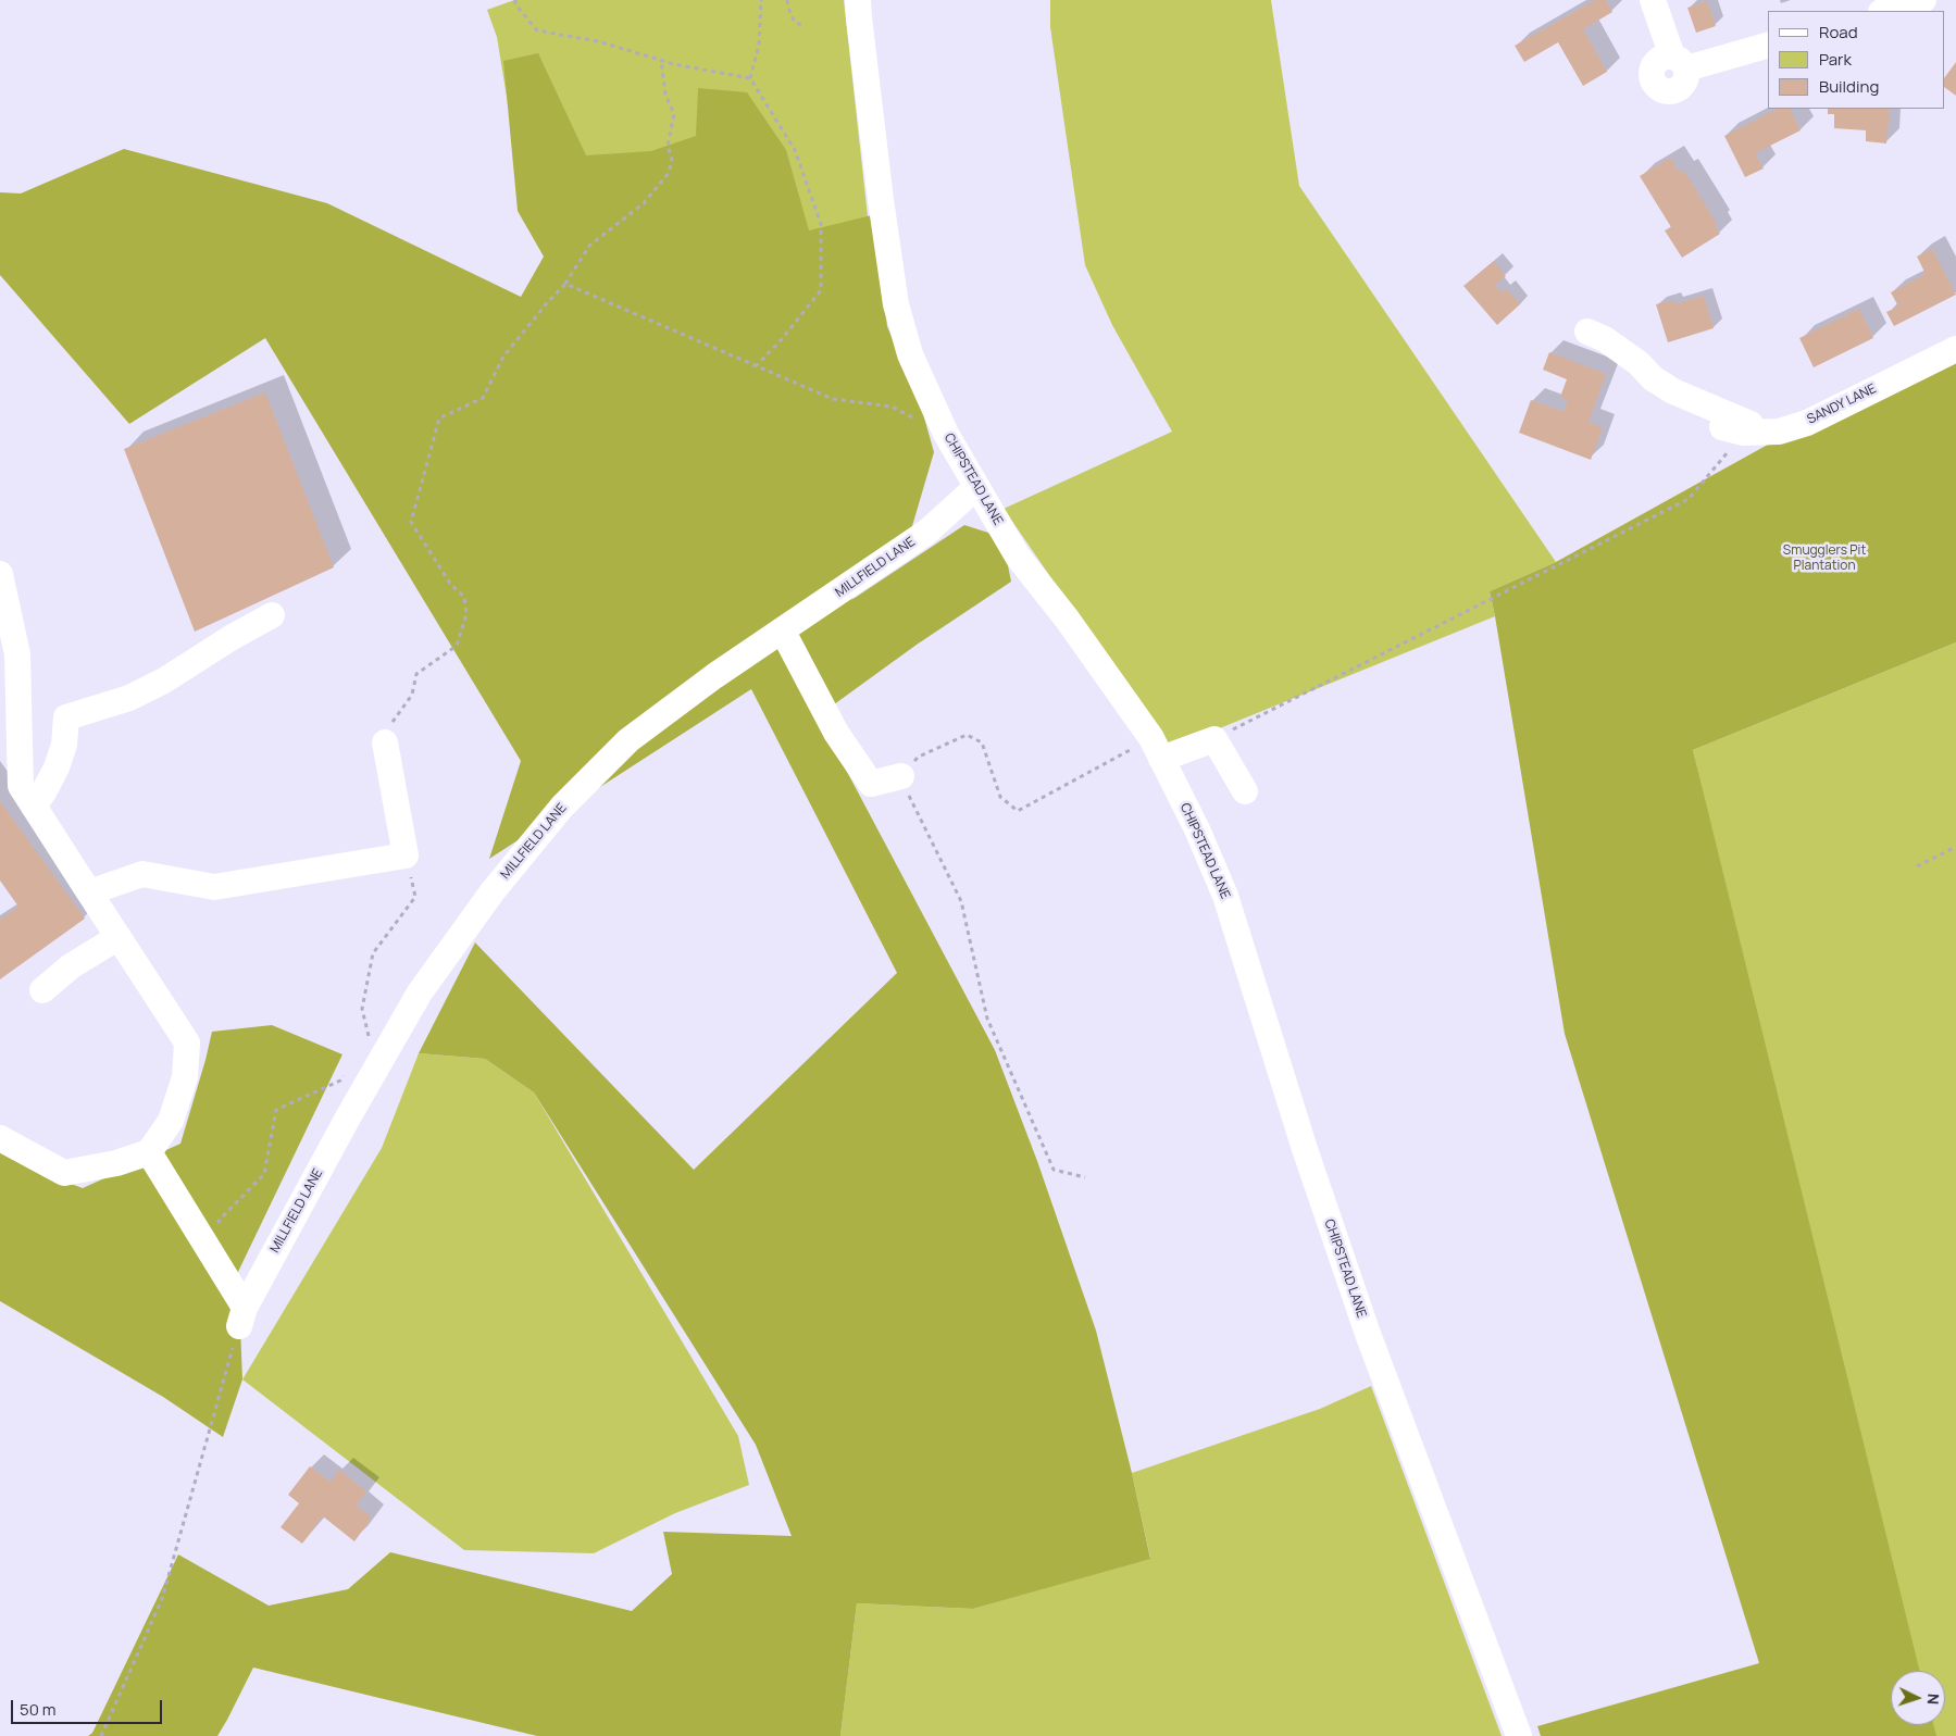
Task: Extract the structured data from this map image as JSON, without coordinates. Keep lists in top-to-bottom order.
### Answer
{
  "streets": {
    "street": ["SANDY LANE", "CHIPSTEAD LANE", "MILLFIELD LANE"]
  },
  "crossings": [
    ["CHIPSTEAD LANE", "MILLFIELD LANE"]
  ],
  "parks": ["Smugglers Pit Plantation"],
  "legend": ["Road", "Park", "Building"],
  "scale_bar": "50 m",
  "north": "right"
}
